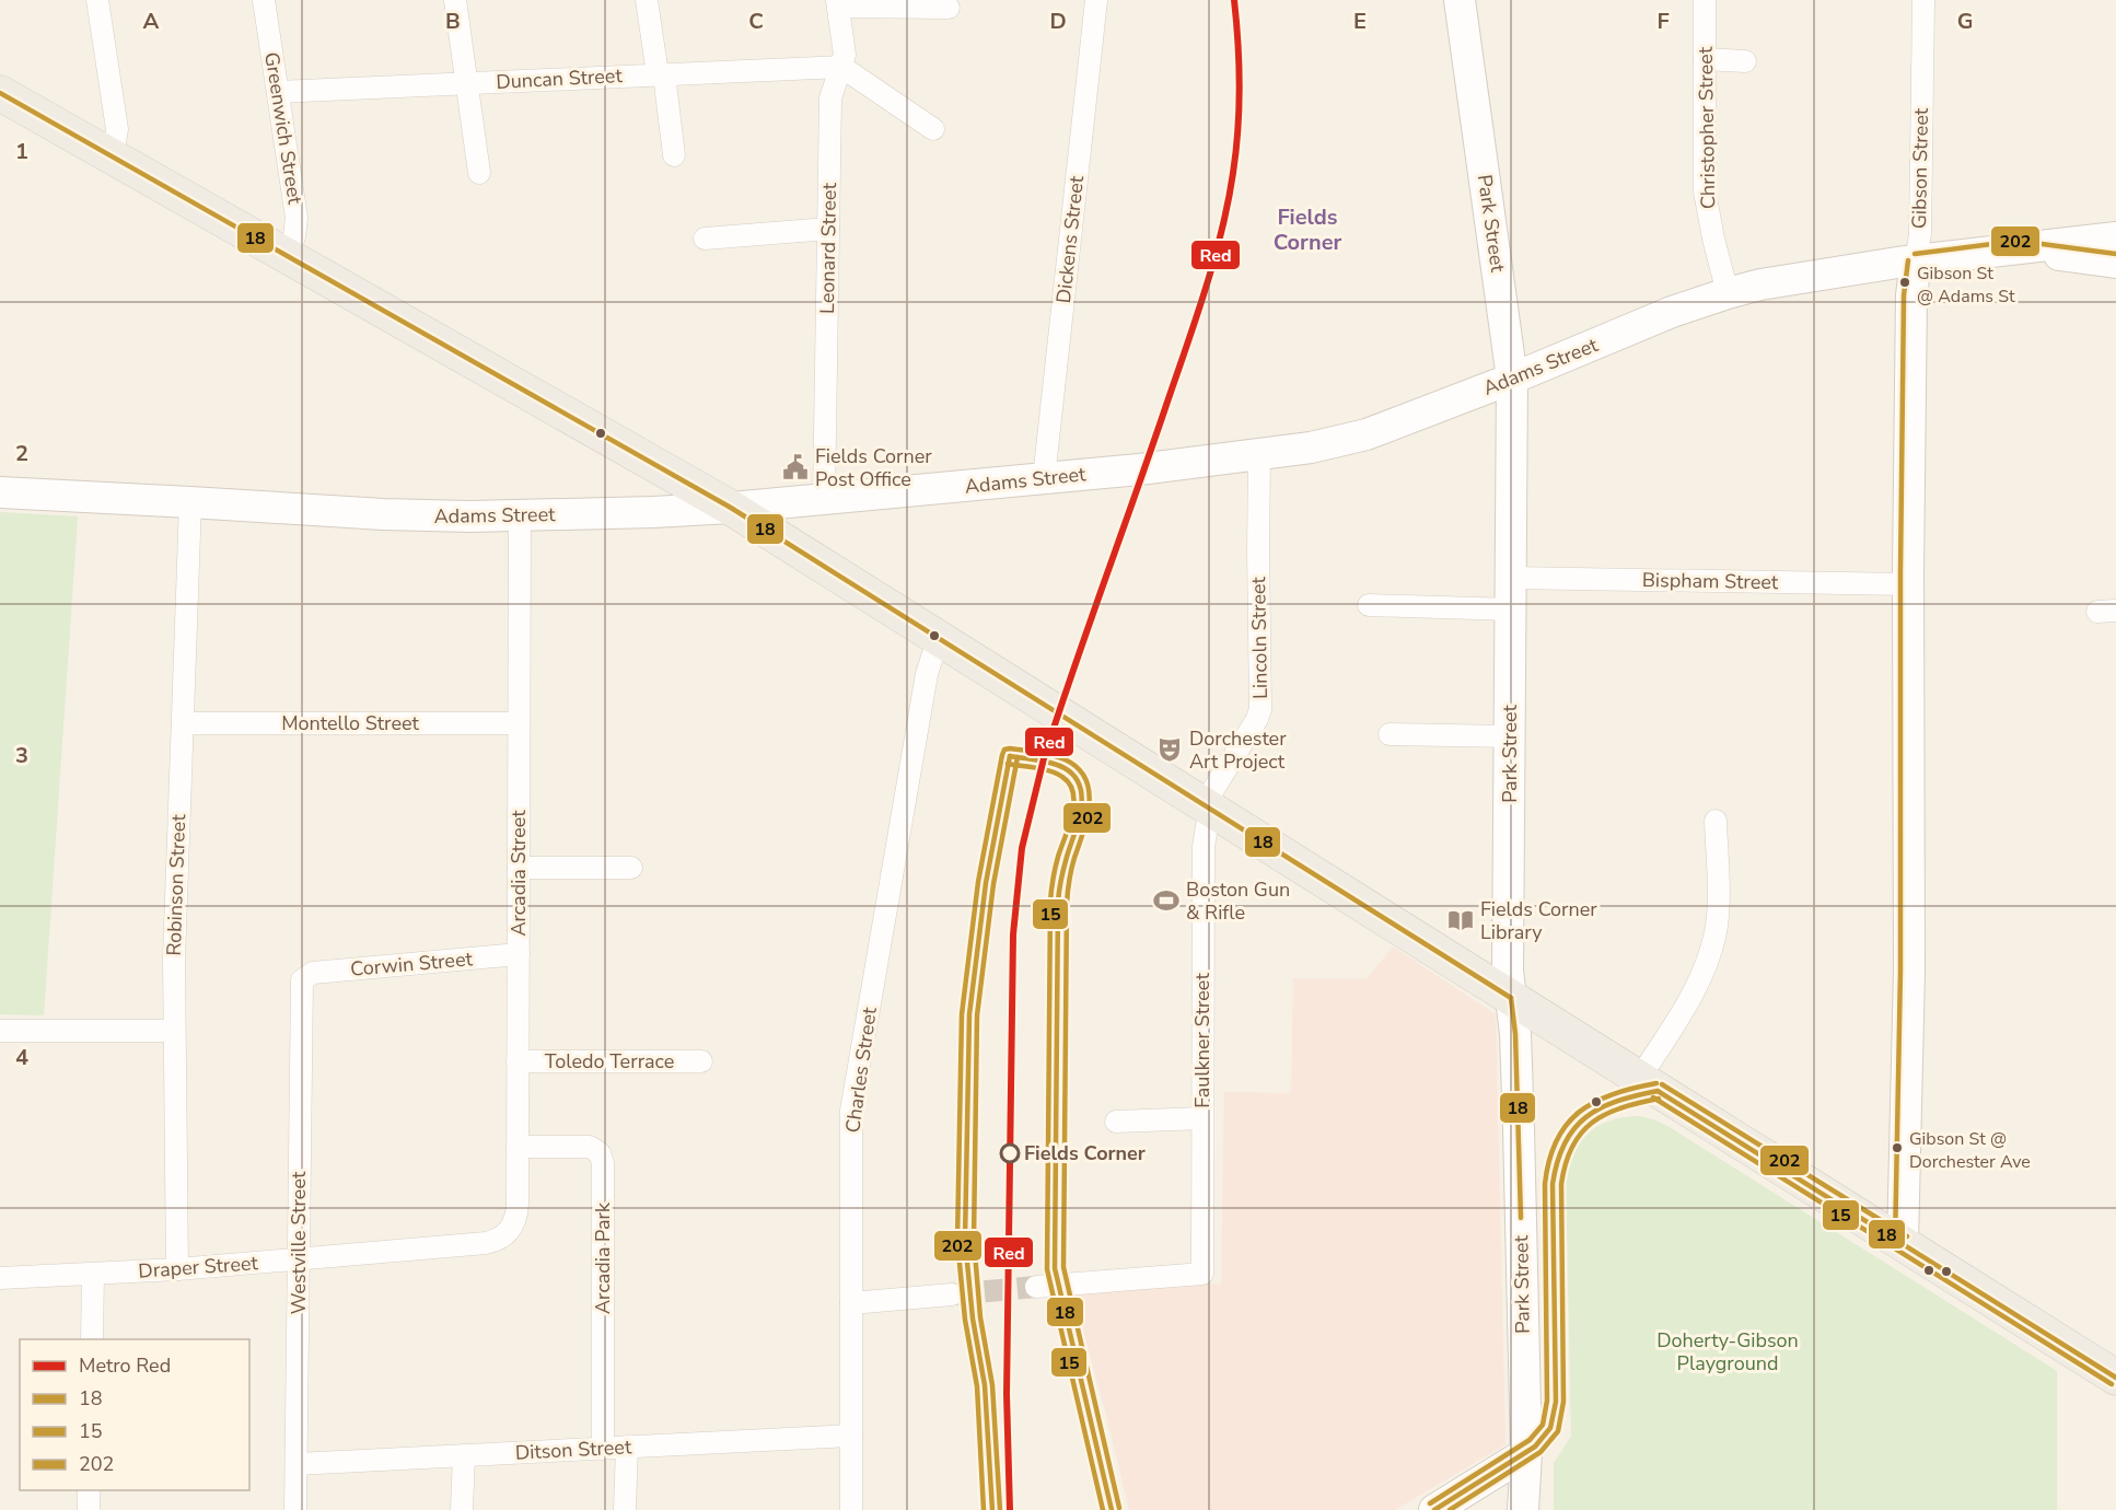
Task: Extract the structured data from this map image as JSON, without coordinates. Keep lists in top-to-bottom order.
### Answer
{
  "streets": {
    "main road": ["Gibson Street", "Park Street", "Adams Street"],
    "street": [
      "Duncan Street",
      "Greenwich Street",
      "Christopher Street",
      "Dickens Street",
      "Leonard Street",
      "Bispham Street",
      "Lincoln Street",
      "Montello Street",
      "Arcadia Street",
      "Robinson Street",
      "Corwin Street",
      "Faulkner Street",
      "Toledo Terrace",
      "Charles Street",
      "Westville Street",
      "Arcadia Park",
      "Draper Street",
      "Ditson Street"
    ]
  },
  "crossings": [
    ["Duncan Street", "Greenwich Street"],
    ["Duncan Street", "Leonard Street"],
    ["Christopher Street", "Adams Street"],
    ["Gibson Street", "Adams Street"],
    ["Gibson Street", "Bispham Street"],
    ["Park Street", "Adams Street"],
    ["Park Street", "Bispham Street"],
    ["Dickens Street", "Adams Street"],
    ["Leonard Street", "Adams Street"],
    ["Adams Street", "Lincoln Street"],
    ["Adams Street", "Arcadia Street"],
    ["Adams Street", "Robinson Street"],
    ["Lincoln Street", "Faulkner Street"],
    ["Montello Street", "Arcadia Street"],
    ["Montello Street", "Robinson Street"],
    ["Arcadia Street", "Corwin Street"],
    ["Arcadia Street", "Toledo Terrace"],
    ["Arcadia Street", "Arcadia Park"],
    ["Arcadia Street", "Draper Street"],
    ["Robinson Street", "Draper Street"],
    ["Corwin Street", "Westville Street"],
    ["Charles Street", "Ditson Street"],
    ["Westville Street", "Draper Street"],
    ["Westville Street", "Ditson Street"],
    ["Arcadia Park", "Ditson Street"]
  ],
  "districts": ["Fields Corner"],
  "parks": ["Doherty-Gibson Playground"],
  "places": {
    "other": ["Gibson St @ Adams St", "Gibson St @ Dorchester Ave", "Fields Corner"],
    "public building": ["Fields Corner Post Office"],
    "theatre": ["Dorchester Art Project"],
    "sports": ["Boston Gun & Rifle"],
    "library": ["Fields Corner Library"]
  },
  "lines": [
    "metro line Red",
    "transit line 18",
    "transit line 202",
    "transit line 15"
  ],
  "legend": [
    "Metro Red",
    "18",
    "15",
    "202"
  ],
  "grid": {
    "columns": [
      "A",
      "B",
      "C",
      "D",
      "E",
      "F",
      "G"
    ],
    "rows": [
      "1",
      "2",
      "3",
      "4"
    ]
  }
}
